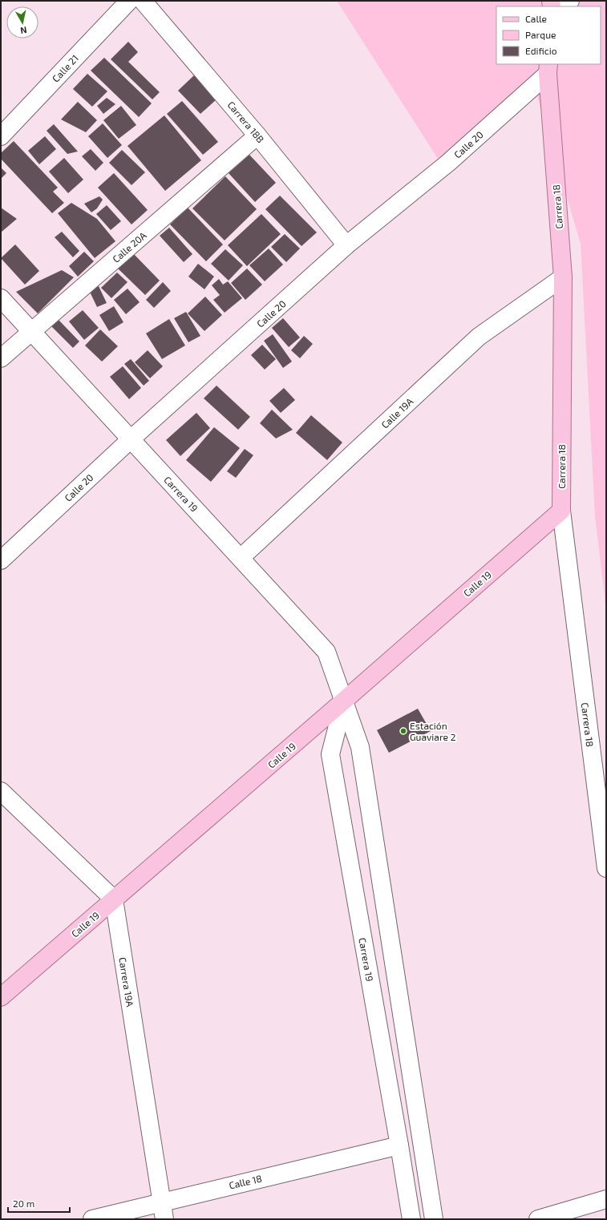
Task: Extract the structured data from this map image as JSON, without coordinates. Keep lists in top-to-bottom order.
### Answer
{
  "streets": {
    "main road": ["Carrera 18", "Calle 19"],
    "street": [
      "Calle 21",
      "Carrera 18B",
      "Calle 20",
      "Calle 20A",
      "Calle 19A",
      "Carrera 19",
      "Carrera 19A",
      "Calle 18"
    ]
  },
  "crossings": [
    ["Carrera 18B", "Calle 20"],
    ["Carrera 18B", "Calle 20A"],
    ["Calle 20", "Carrera 18"],
    ["Calle 20", "Carrera 19"],
    ["Carrera 18", "Calle 19A"],
    ["Carrera 18", "Calle 19"],
    ["Calle 20A", "Carrera 19"],
    ["Calle 19A", "Carrera 19"],
    ["Carrera 19", "Calle 19"],
    ["Carrera 19", "Calle 18"],
    ["Calle 19", "Carrera 19A"],
    ["Carrera 19A", "Calle 18"]
  ],
  "places": ["Estación Guaviare 2"],
  "legend": ["Calle", "Parque", "Edificio"],
  "scale_bar": "20 m",
  "north": "bottom"
}
